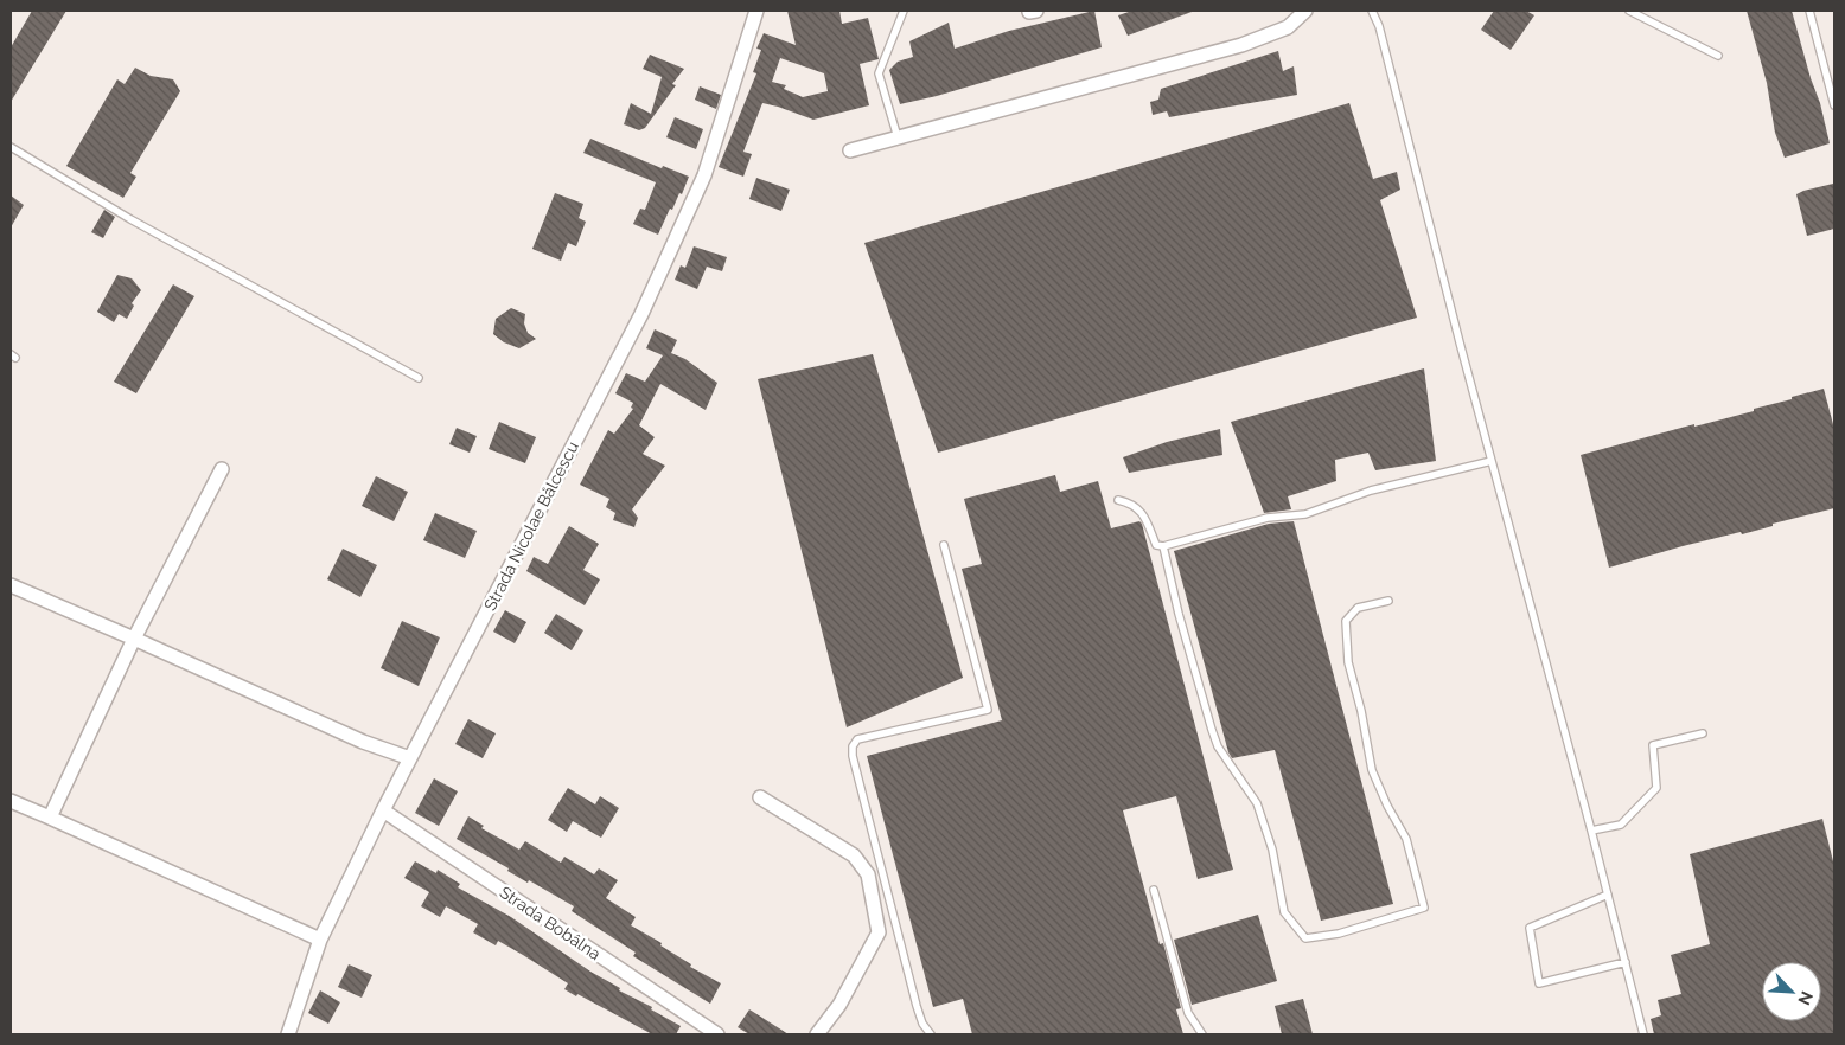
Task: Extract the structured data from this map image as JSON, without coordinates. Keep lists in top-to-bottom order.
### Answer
{
  "streets": {
    "street": ["Strada Nicolae Bălcescu", "Strada Bobâlna"]
  },
  "crossings": [
    ["Strada Nicolae Bălcescu", "Strada Bobâlna"]
  ],
  "north": "bottom right"
}
